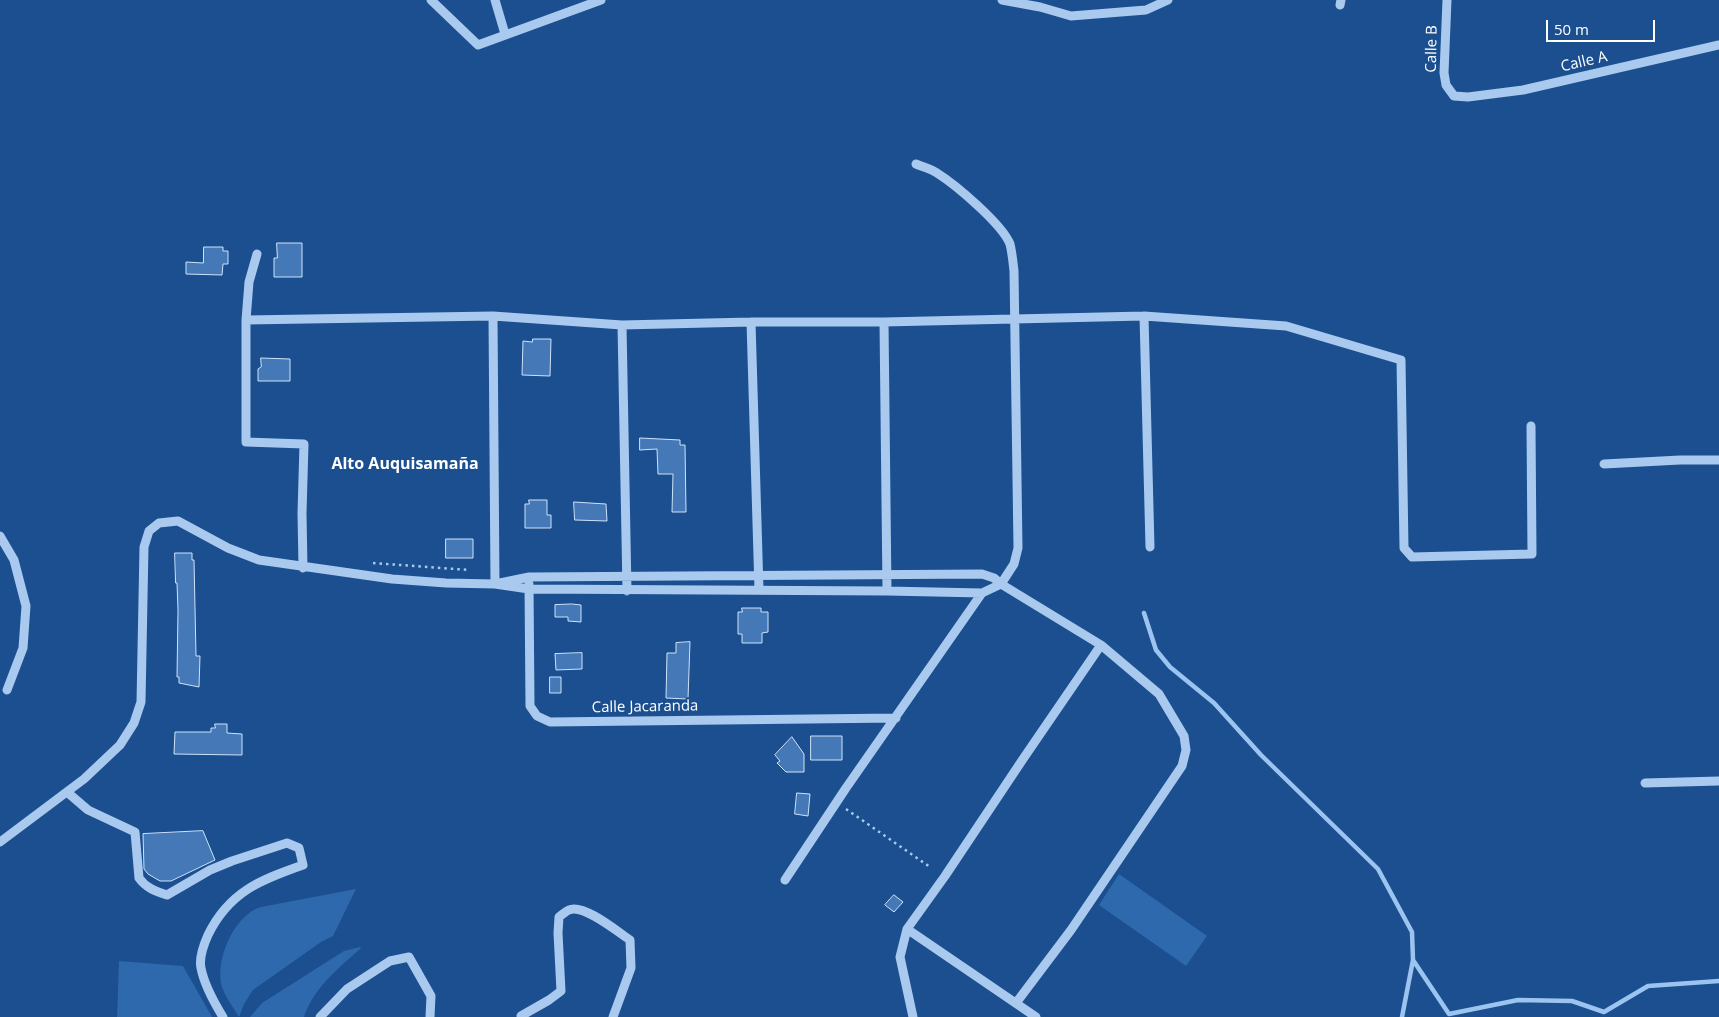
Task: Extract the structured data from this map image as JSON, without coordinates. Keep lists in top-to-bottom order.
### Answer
{
  "streets": {
    "street": ["Calle B", "Calle A", "Calle Jacaranda"]
  },
  "crossings": [
    ["Calle B", "Calle A"]
  ],
  "districts": ["Alto Auquisamaña"],
  "scale_bar": "50 m"
}
